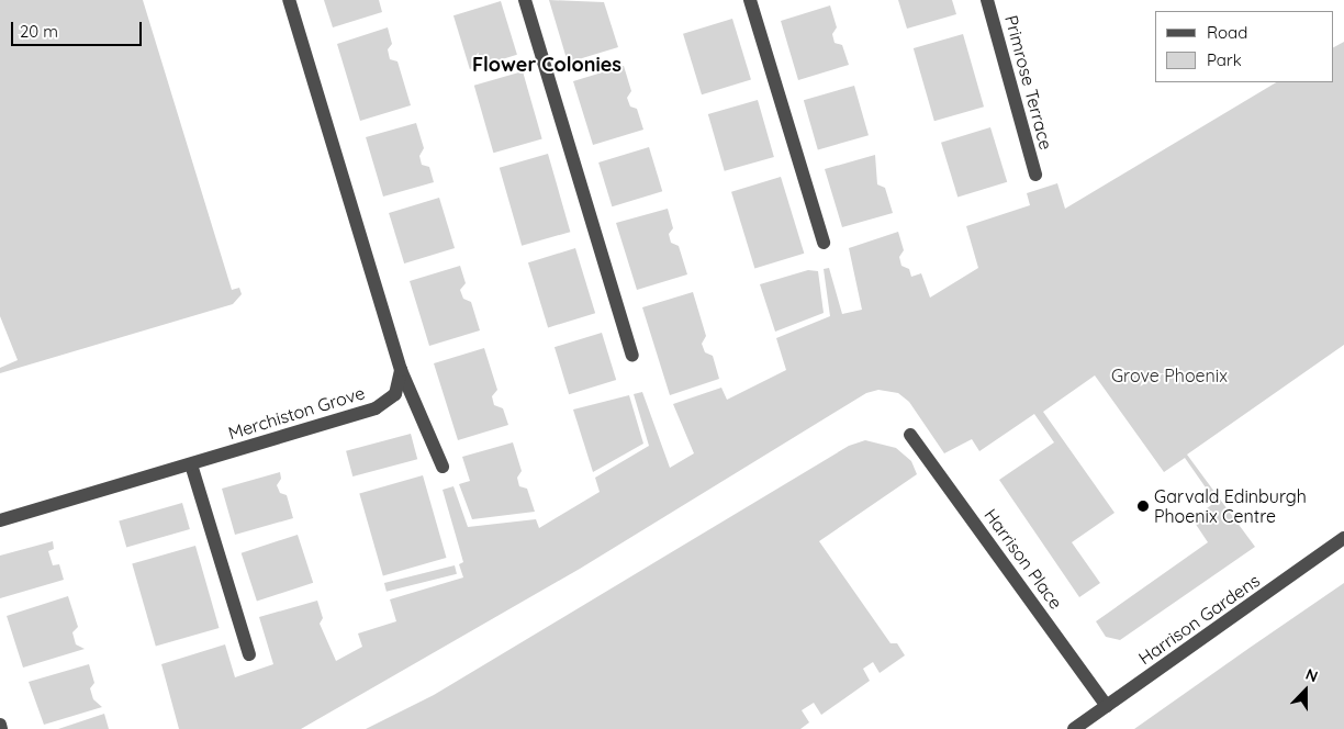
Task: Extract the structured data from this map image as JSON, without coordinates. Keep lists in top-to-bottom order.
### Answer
{
  "streets": {
    "street": [
      "Primrose Terrace",
      "Merchiston Grove",
      "Harrison Place",
      "Harrison Gardens"
    ]
  },
  "crossings": [
    ["Harrison Place", "Harrison Gardens"]
  ],
  "districts": ["Flower Colonies"],
  "parks": ["Grove Phoenix"],
  "places": ["Garvald Edinburgh Phoenix Centre"],
  "legend": ["Road", "Park"],
  "scale_bar": "20 m",
  "north": "top"
}
